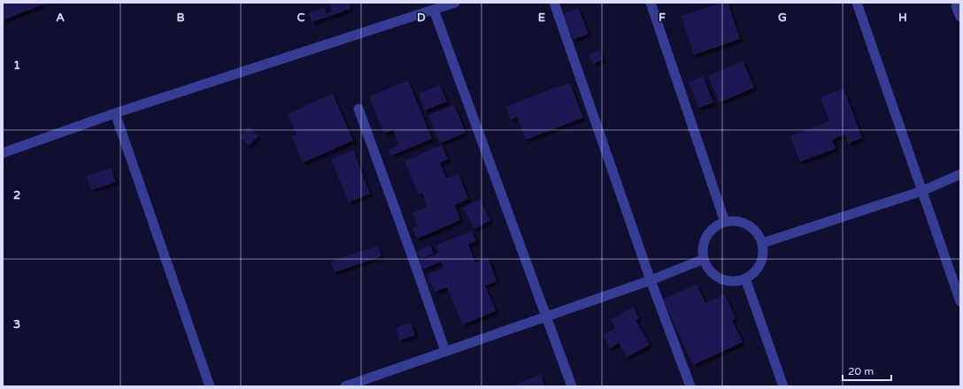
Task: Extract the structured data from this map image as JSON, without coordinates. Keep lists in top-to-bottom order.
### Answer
{
  "scale_bar": "20 m",
  "grid": {
    "columns": [
      "A",
      "B",
      "C",
      "D",
      "E",
      "F",
      "G",
      "H"
    ],
    "rows": ["1", "2", "3"]
  }
}
